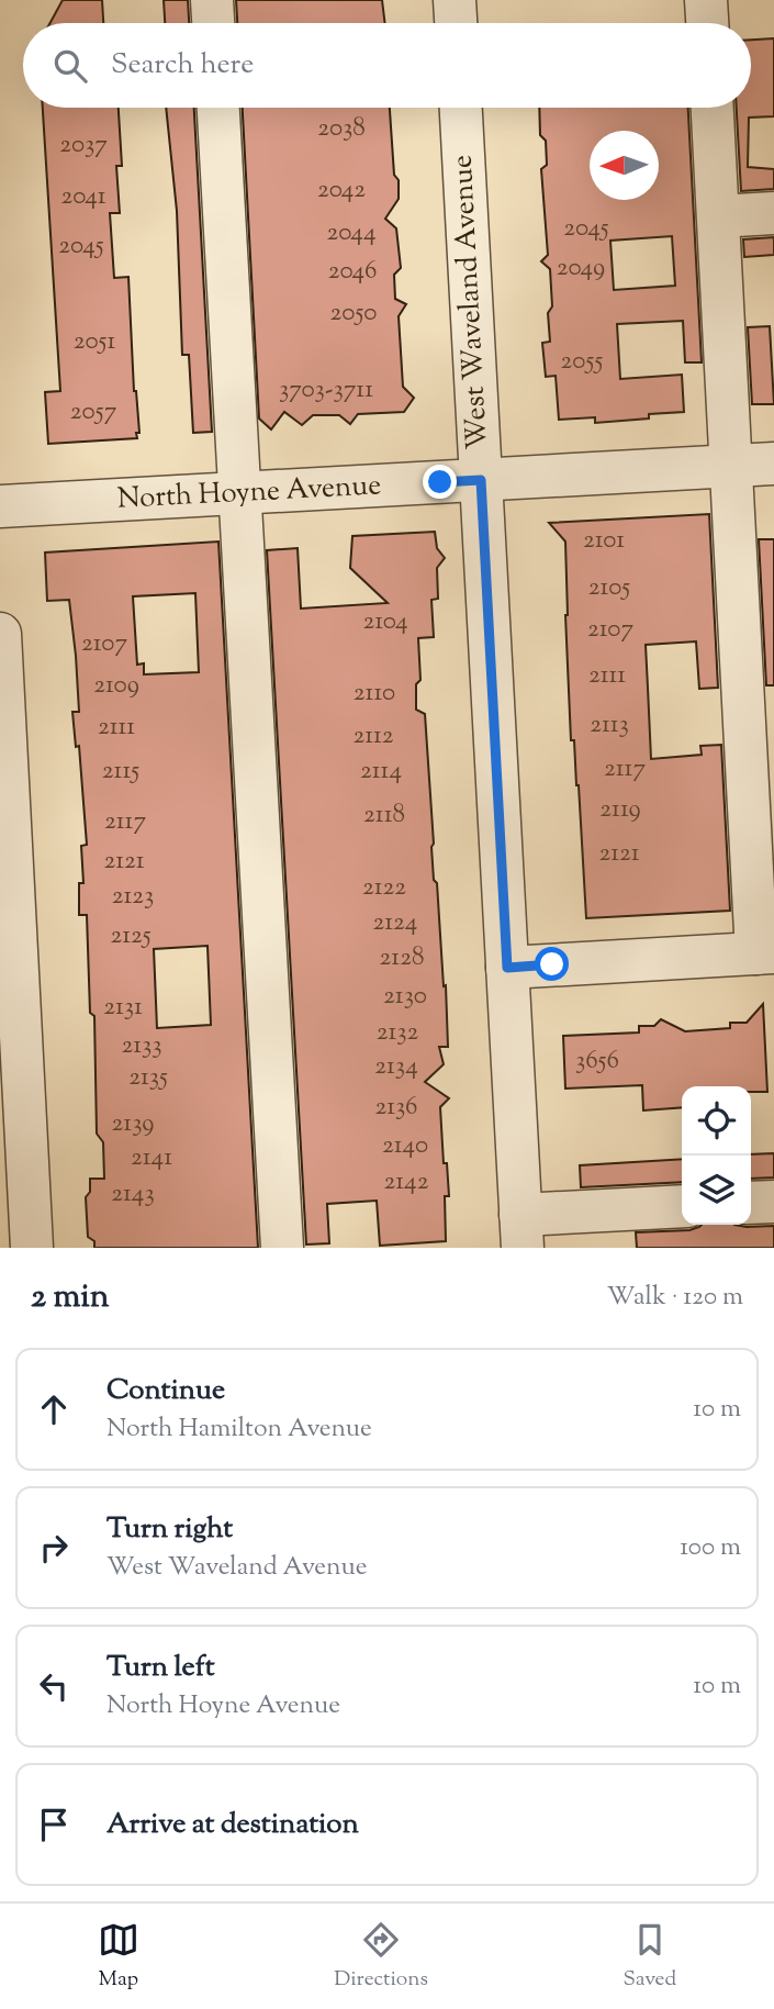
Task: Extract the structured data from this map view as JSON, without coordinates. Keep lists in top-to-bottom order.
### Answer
{
  "streets": {
    "street": ["West Waveland Avenue", "North Hoyne Avenue"]
  },
  "crossings": [
    ["West Waveland Avenue", "North Hoyne Avenue"]
  ],
  "house_numbers": [
    "2038",
    "2037",
    "2042",
    "2041",
    "2045",
    "2044",
    "2045",
    "2049",
    "2046",
    "2050",
    "2051",
    "2055",
    "3703-3711",
    "2057",
    "2101",
    "2105",
    "2104",
    "2107",
    "2107",
    "2111",
    "2109",
    "2110",
    "2113",
    "2111",
    "2112",
    "2117",
    "2115",
    "2114",
    "2119",
    "2118",
    "2117",
    "2121",
    "2121",
    "2122",
    "2123",
    "2124",
    "2125",
    "2128",
    "2130",
    "2131",
    "2132",
    "2133",
    "3656",
    "2134",
    "2135",
    "2136",
    "2139",
    "2140",
    "2141",
    "2142",
    "2143"
  ],
  "north": "left",
  "page": {
    "search": "Search here",
    "heading": ["2 min", "Walk · 120 m"],
    "list": [
      ["Continue", "North Hamilton Avenue", "10 m"],
      ["Turn right", "West Waveland Avenue", "100 m"],
      ["Turn left", "North Hoyne Avenue", "10 m"],
      "Arrive at destination"
    ],
    "nav": ["Map", "Directions", "Saved"]
  }
}
